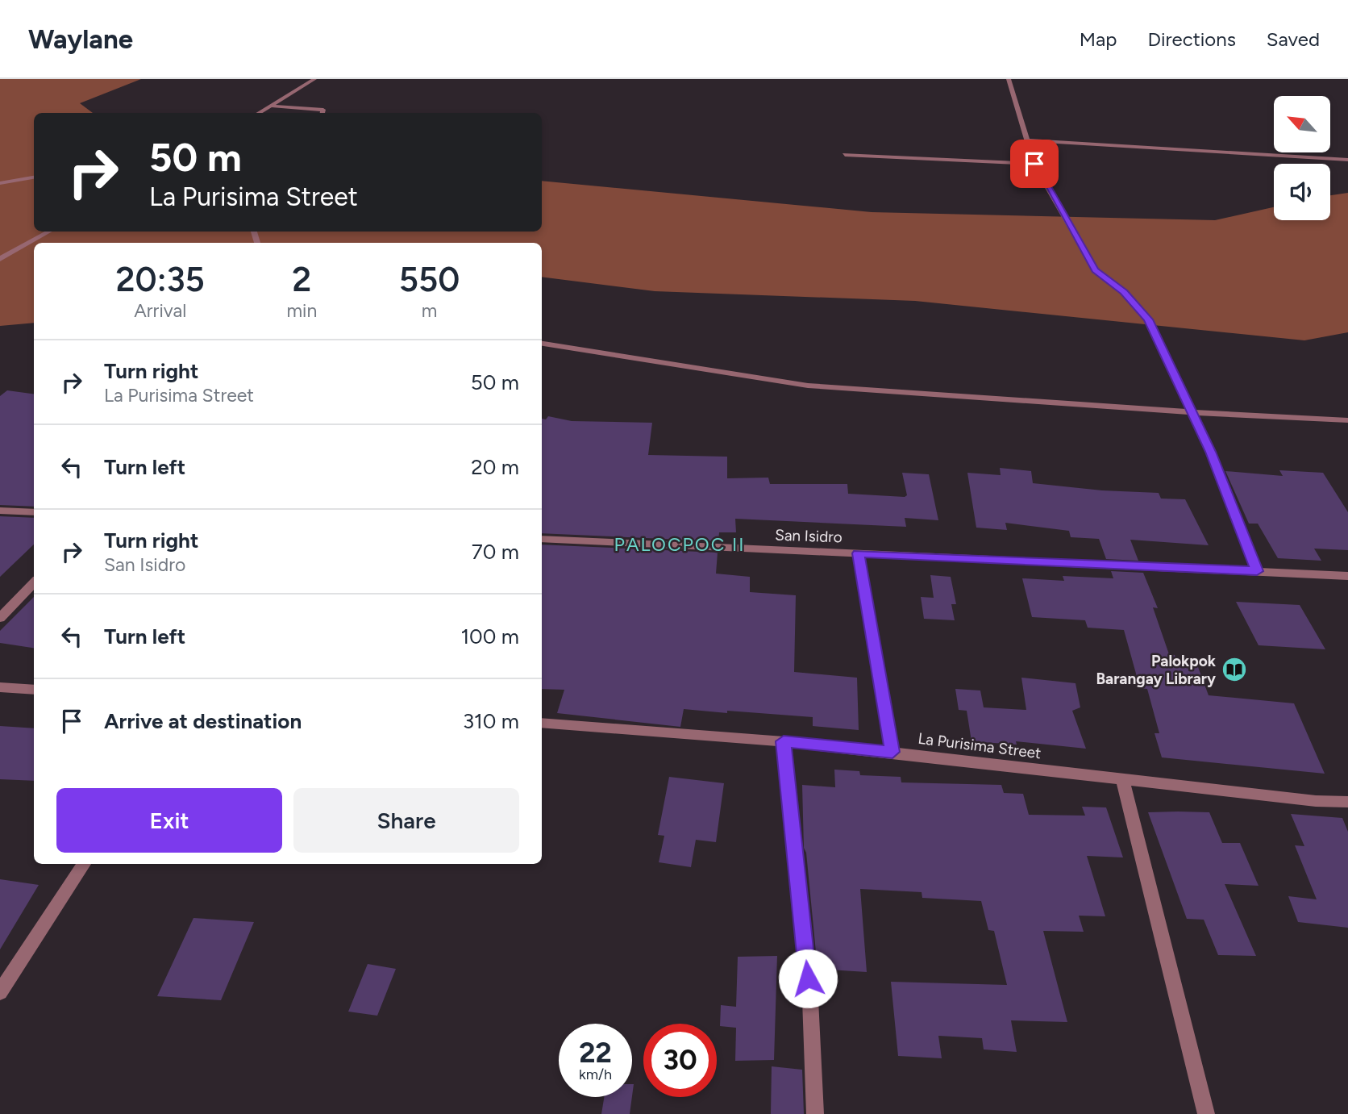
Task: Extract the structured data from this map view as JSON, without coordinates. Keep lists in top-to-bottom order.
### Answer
{
  "streets": {
    "street": ["San Isidro", "La Purisima Street"]
  },
  "districts": ["PALOCPOC II"],
  "places": {
    "library": ["Palokpok Barangay Library"]
  },
  "north": "top left",
  "page": {
    "header": "Waylane",
    "nav": ["Map", "Directions", "Saved"],
    "turn": ["50 m", "La Purisima Street"],
    "eta": [
      "20:35",
      "Arrival",
      "2",
      "min",
      "550",
      "m"
    ],
    "list": [
      {
        "name": "Turn right",
        "note": "La Purisima Street",
        "value": "50 m"
      },
      {
        "name": "Turn left",
        "value": "20 m"
      },
      {
        "name": "Turn right",
        "note": "San Isidro",
        "value": "70 m"
      },
      {
        "name": "Turn left",
        "value": "100 m"
      },
      {
        "name": "Arrive at destination",
        "value": "310 m"
      }
    ],
    "buttons": ["Exit", "Share"],
    "speed": "22 km/h",
    "limit": "30"
  }
}
